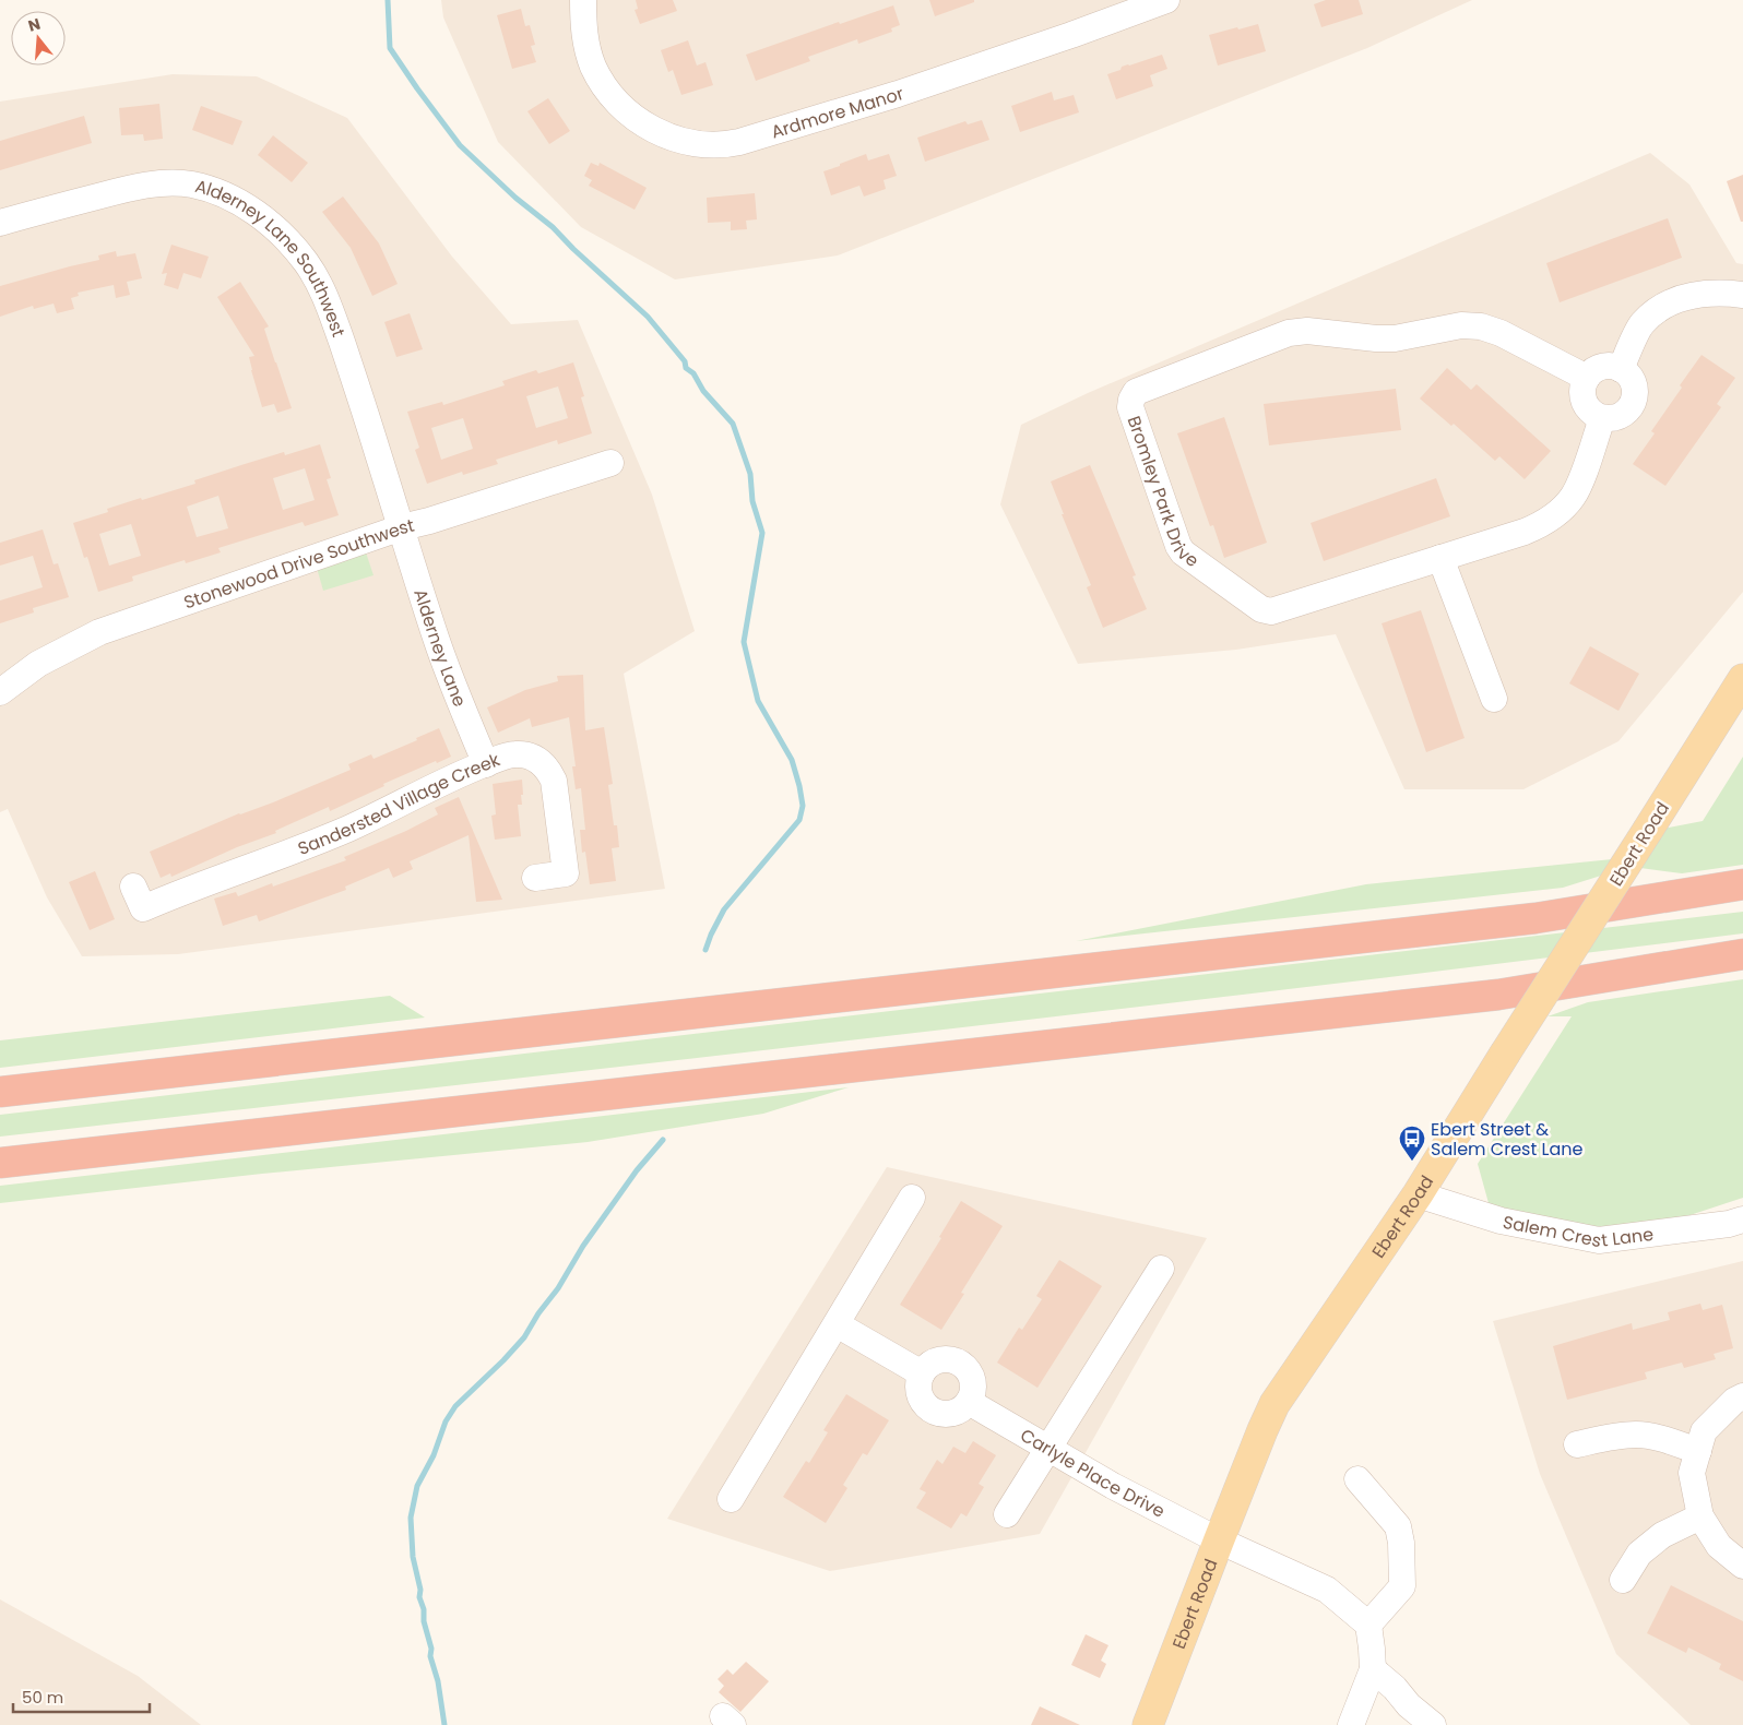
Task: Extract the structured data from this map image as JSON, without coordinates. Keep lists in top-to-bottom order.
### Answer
{
  "streets": {
    "main road": ["Ebert Road"],
    "street": [
      "Ardmore Manor",
      "Alderney Lane Southwest",
      "Bromley Park Drive",
      "Stonewood Drive Southwest",
      "Alderney Lane",
      "Sandersted Village Creek",
      "Salem Crest Lane",
      "Carlyle Place Drive"
    ]
  },
  "crossings": [
    ["Alderney Lane Southwest", "Stonewood Drive Southwest"],
    ["Alderney Lane Southwest", "Alderney Lane"],
    ["Stonewood Drive Southwest", "Alderney Lane"],
    ["Alderney Lane", "Sandersted Village Creek"],
    ["Ebert Road", "Salem Crest Lane"],
    ["Ebert Road", "Carlyle Place Drive"]
  ],
  "places": {
    "bus stop": ["Ebert Street & Salem Crest Lane"]
  },
  "scale_bar": "50 m",
  "north": "top"
}
